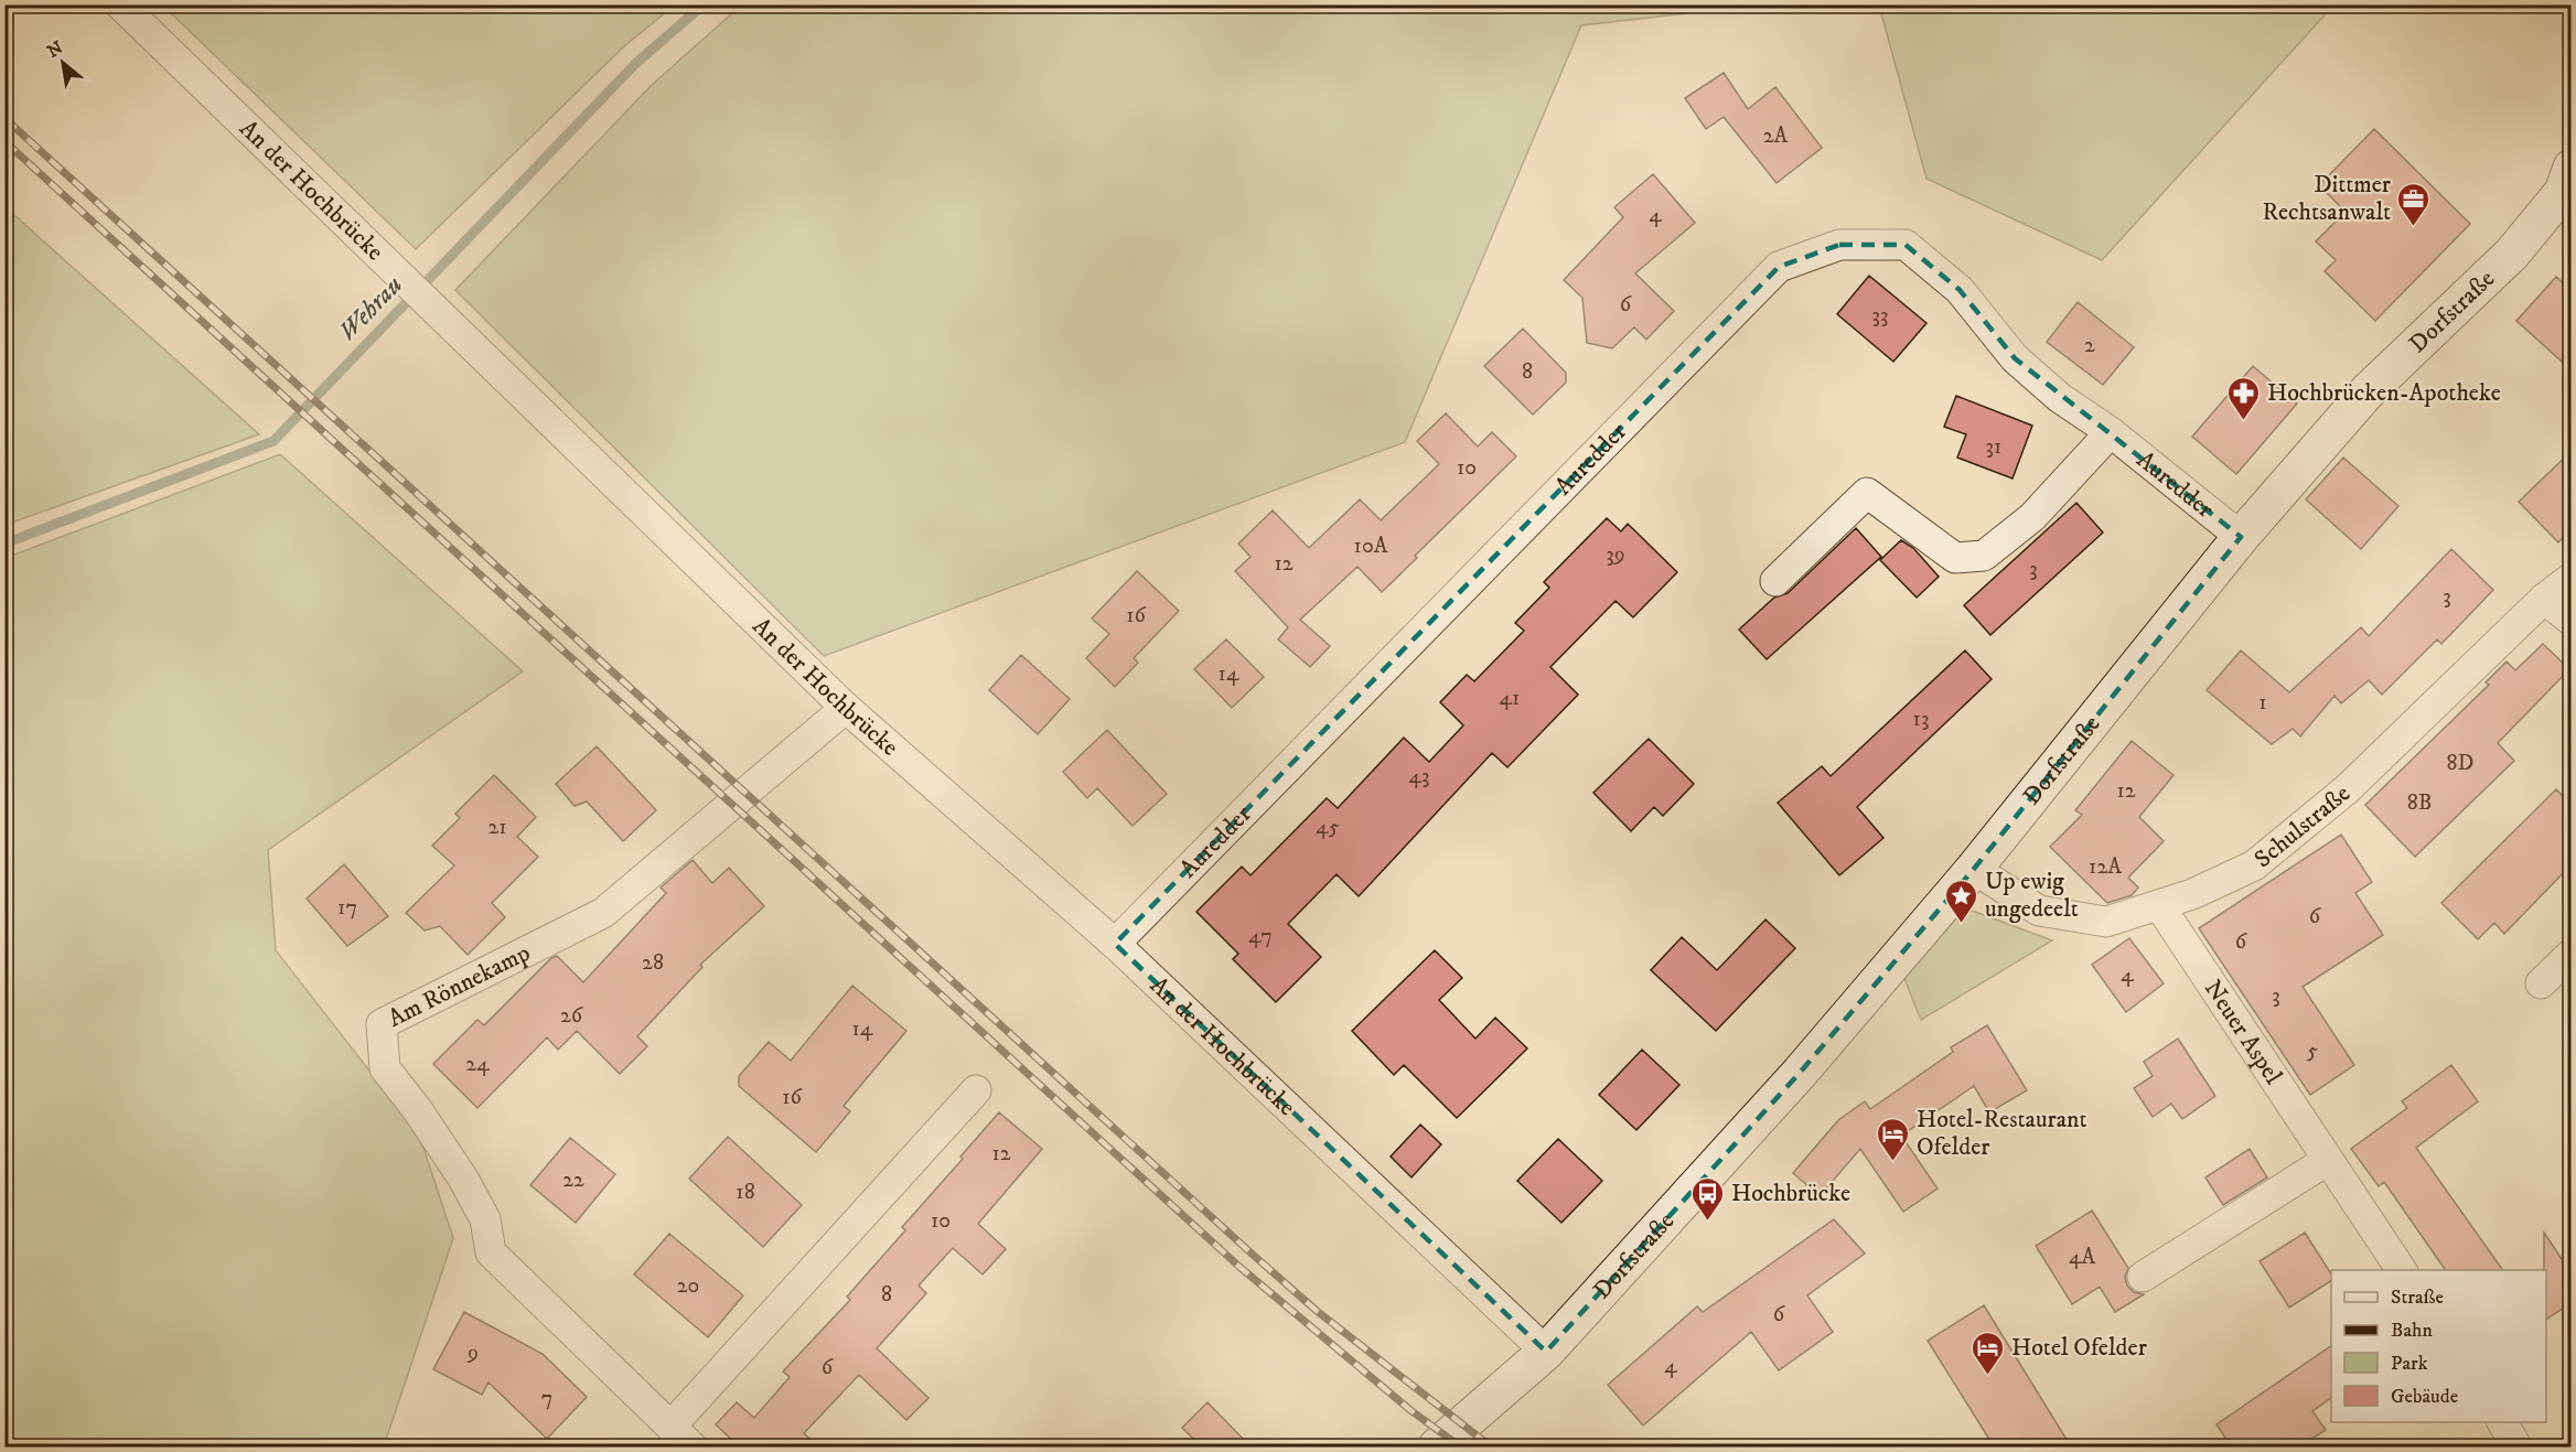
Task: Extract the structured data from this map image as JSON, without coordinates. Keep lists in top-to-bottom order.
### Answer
{
  "streets": {
    "main road": ["Dorfstraße"],
    "street": [
      "An der Hochbrücke",
      "Auredder",
      "Schulstraße",
      "Am Rönnekamp",
      "Neuer Aspel"
    ]
  },
  "crossings": [
    ["An der Hochbrücke", "Dorfstraße"],
    ["An der Hochbrücke", "Auredder"],
    ["An der Hochbrücke", "Am Rönnekamp"],
    ["Dorfstraße", "Auredder"],
    ["Dorfstraße", "Schulstraße"],
    ["Schulstraße", "Neuer Aspel"]
  ],
  "water": ["Wehrau"],
  "places": {
    "office": ["Dittmer Rechtsanwalt"],
    "pharmacy": ["Hochbrücken-Apotheke"],
    "place": ["Up ewig ungedeelt"],
    "hotel": ["Hotel-Restaurant Ofelder", "Hotel Ofelder"],
    "bus stop": ["Hochbrücke"]
  },
  "house_numbers": [
    "2A",
    "4",
    "6",
    "33",
    "2",
    "8",
    "31",
    "10",
    "10A",
    "39",
    "12",
    "3",
    "3",
    "16",
    "14",
    "41",
    "1",
    "13",
    "8D",
    "43",
    "12",
    "8B",
    "21",
    "45",
    "12A",
    "17",
    "6",
    "47",
    "6",
    "28",
    "4",
    "3",
    "26",
    "14",
    "5",
    "24",
    "16",
    "12",
    "22",
    "18",
    "10",
    "4A",
    "20",
    "8",
    "6",
    "9",
    "4",
    "6",
    "7"
  ],
  "legend": [
    "Straße",
    "Bahn",
    "Park",
    "Gebäude"
  ],
  "north": "top left"
}
